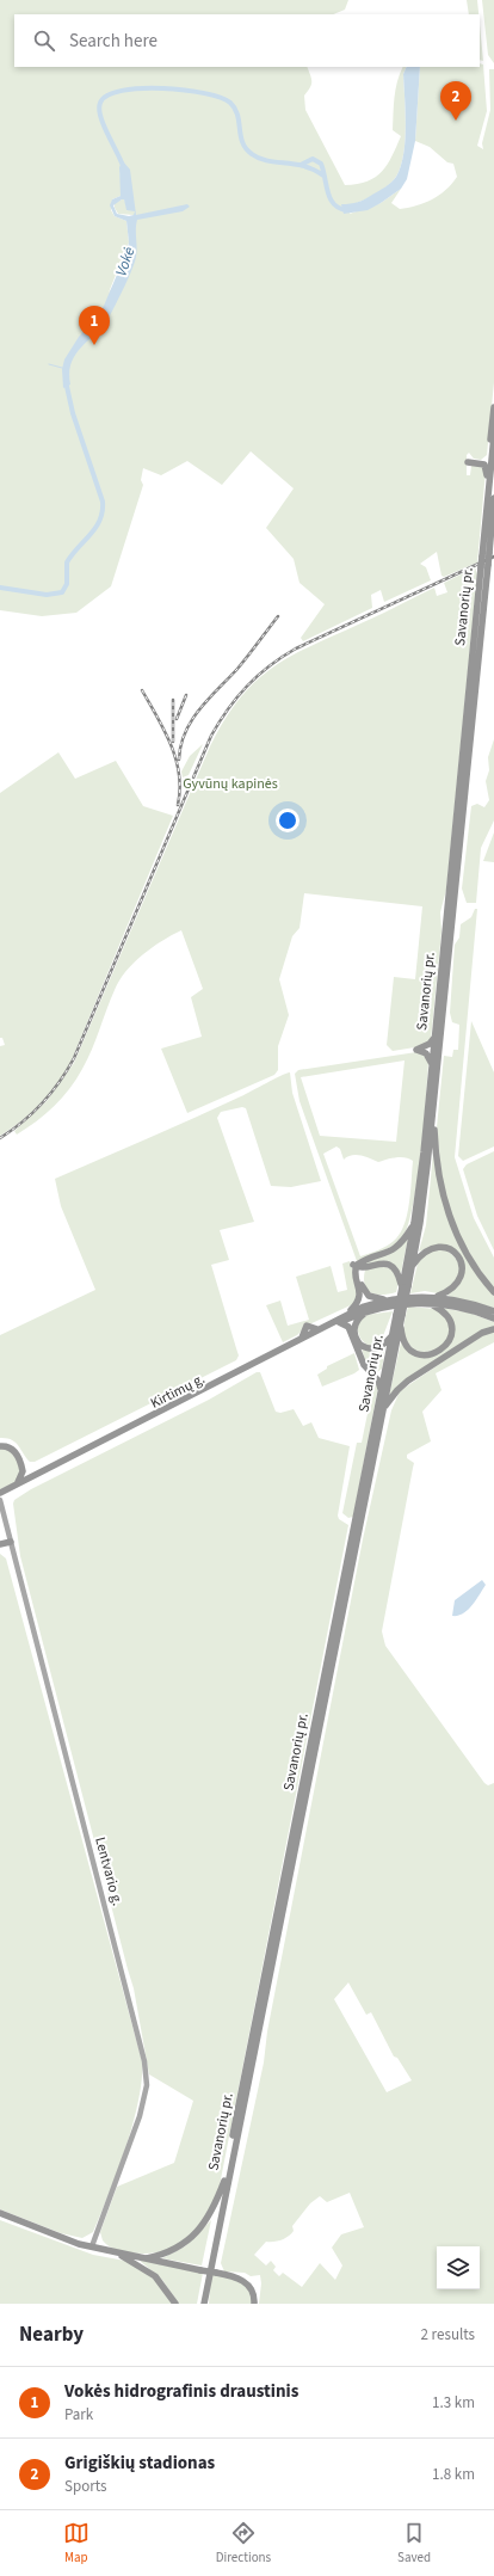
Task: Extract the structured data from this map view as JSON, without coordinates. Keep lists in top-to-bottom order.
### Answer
{
  "streets": {
    "highway": ["Savanorių pr.", "Kirtimų g."],
    "main road": ["Lentvario g."]
  },
  "crossings": [
    ["Kirtimų g.", "Lentvario g."]
  ],
  "water": ["Vokė"],
  "parks": ["Gyvūnų kapinės"],
  "page": {
    "search": "Search here",
    "pins": ["2", "1"],
    "heading": ["Nearby", "2 results"],
    "list": [
      {
        "mark": "1",
        "name": "Vokės hidrografinis draustinis",
        "note": "Park",
        "value": "1.3 km"
      },
      {
        "mark": "2",
        "name": "Grigiškių stadionas",
        "note": "Sports",
        "value": "1.8 km"
      }
    ],
    "nav": ["Map", "Directions", "Saved"]
  }
}
